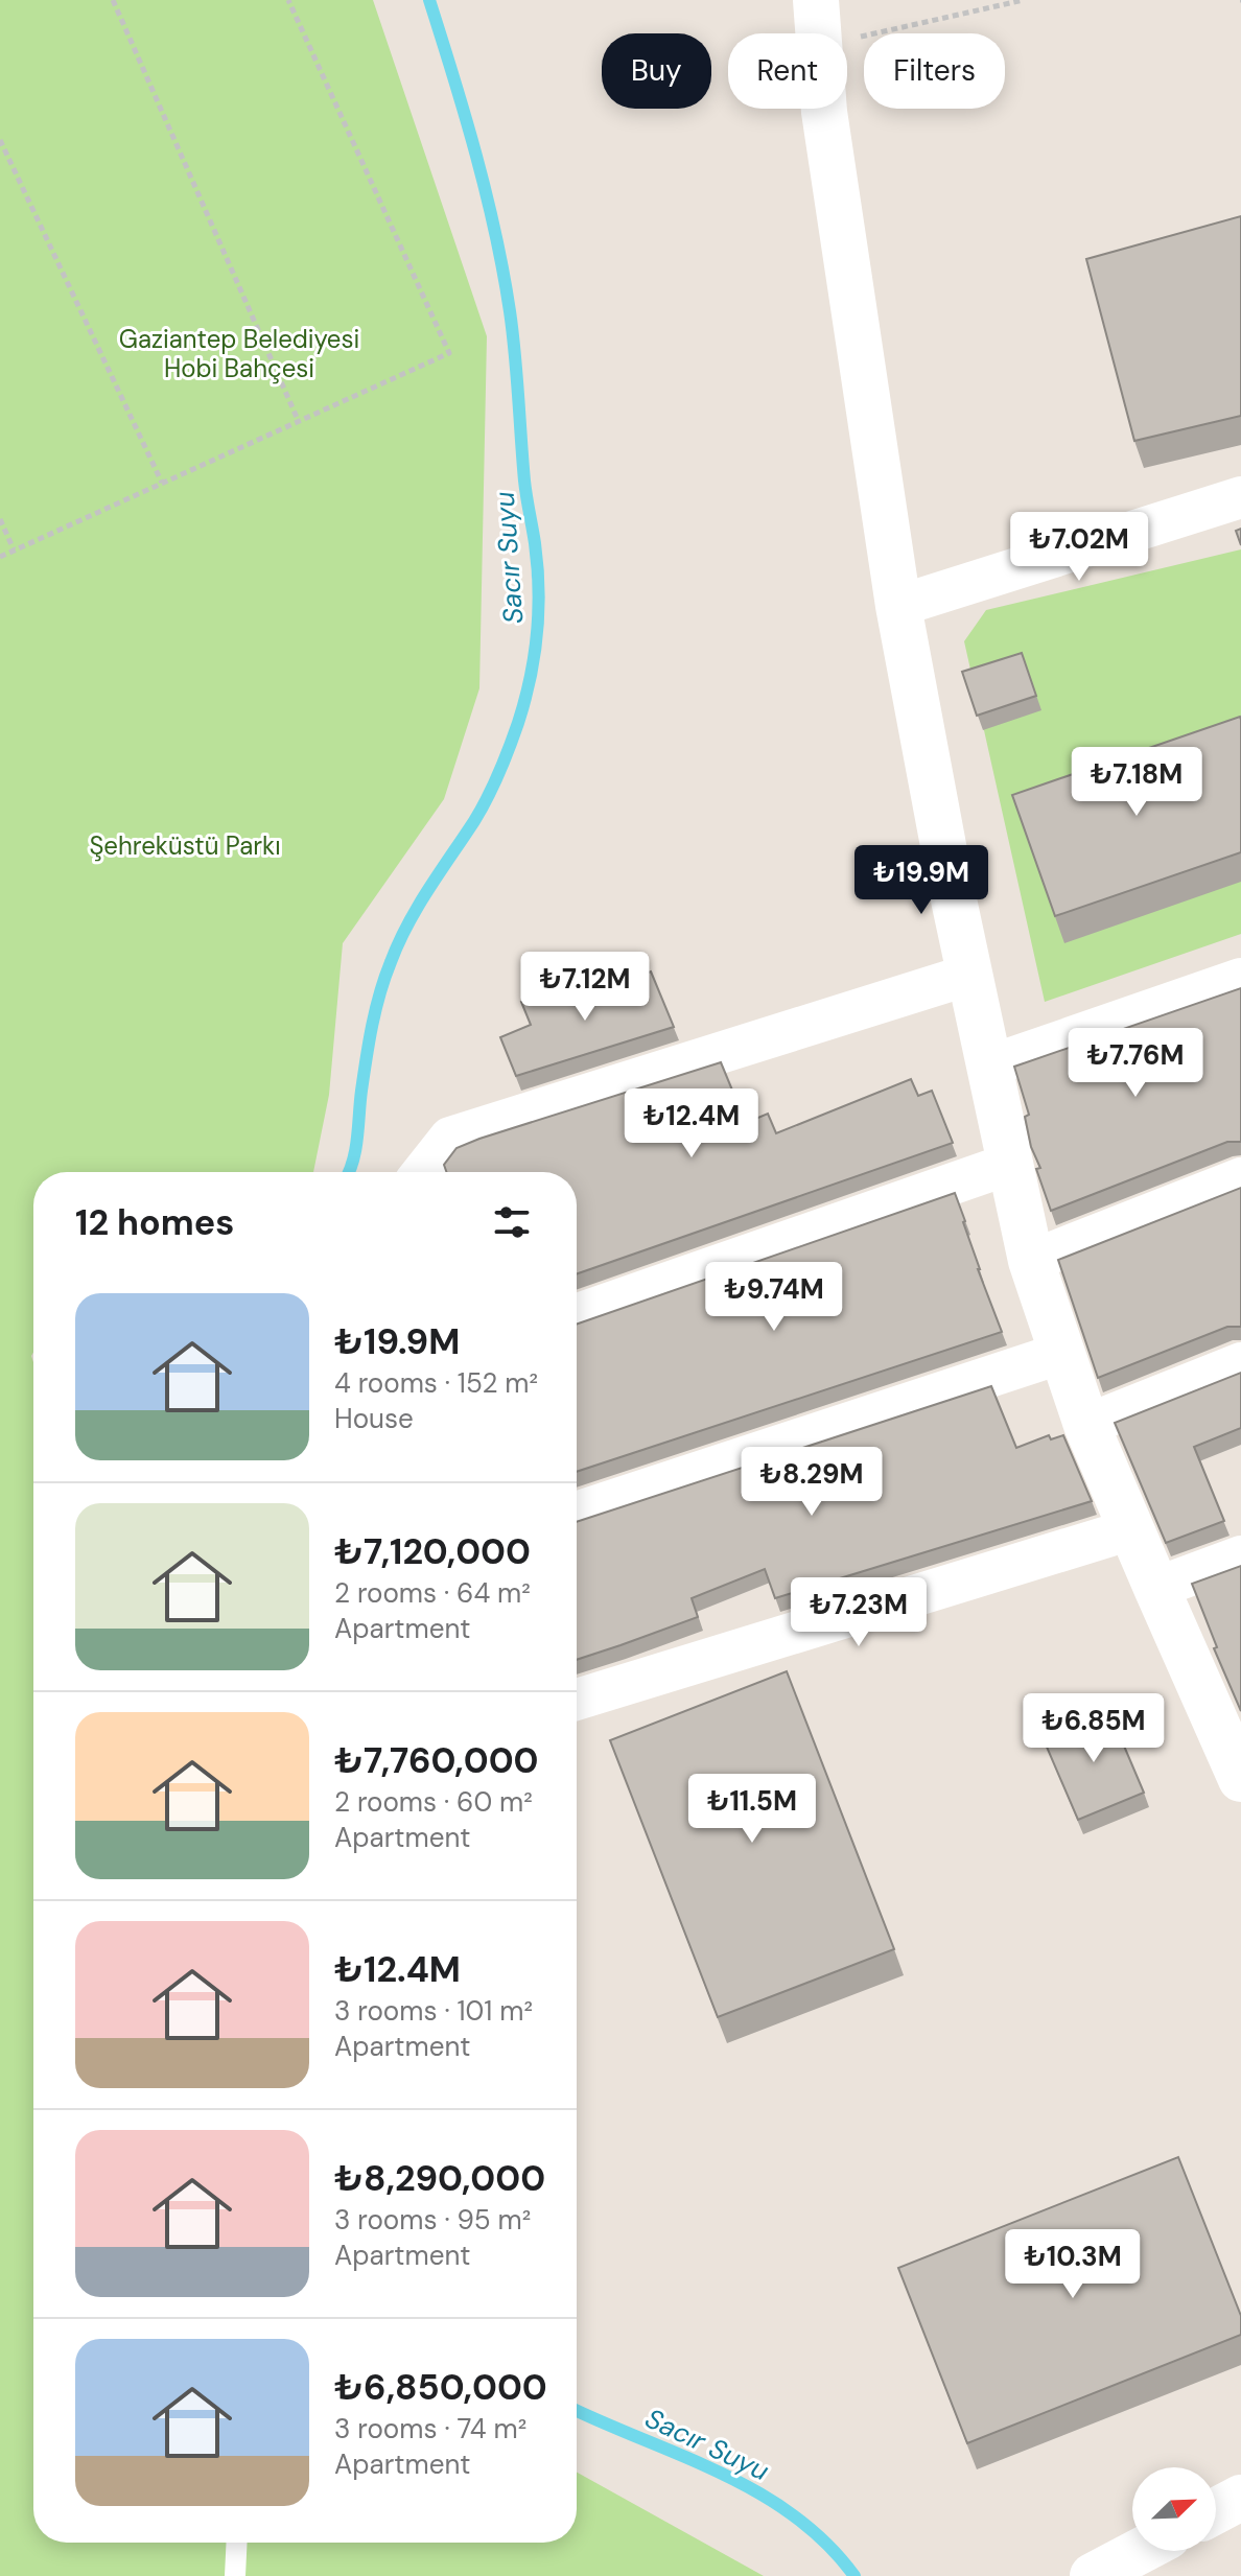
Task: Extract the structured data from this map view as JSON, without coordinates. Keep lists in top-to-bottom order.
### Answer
{
  "water": ["Sacır Suyu"],
  "parks": ["Gaziantep Belediyesi Hobi Bahçesi", "Şehreküstü Parkı"],
  "north": "top right",
  "page": {
    "chip": ["Buy", "Rent", "Filters"],
    "price": [
      "₺7.02M",
      "₺7.18M",
      "₺19.9M",
      "₺7.12M",
      "₺7.76M",
      "₺12.4M",
      "₺9.74M",
      "₺8.29M",
      "₺7.23M",
      "₺6.85M",
      "₺11.5M",
      "₺10.3M"
    ],
    "heading": "12 homes",
    "list": [
      {
        "name": "₺19.9M",
        "note": "4 rooms · 152 m² · House"
      },
      {
        "name": "₺7,120,000",
        "note": "2 rooms · 64 m² · Apartment"
      },
      {
        "name": "₺7,760,000",
        "note": "2 rooms · 60 m² · Apartment"
      },
      {
        "name": "₺12.4M",
        "note": "3 rooms · 101 m² · Apartment"
      },
      {
        "name": "₺8,290,000",
        "note": "3 rooms · 95 m² · Apartment"
      },
      {
        "name": "₺6,850,000",
        "note": "3 rooms · 74 m² · Apartment"
      }
    ]
  }
}
